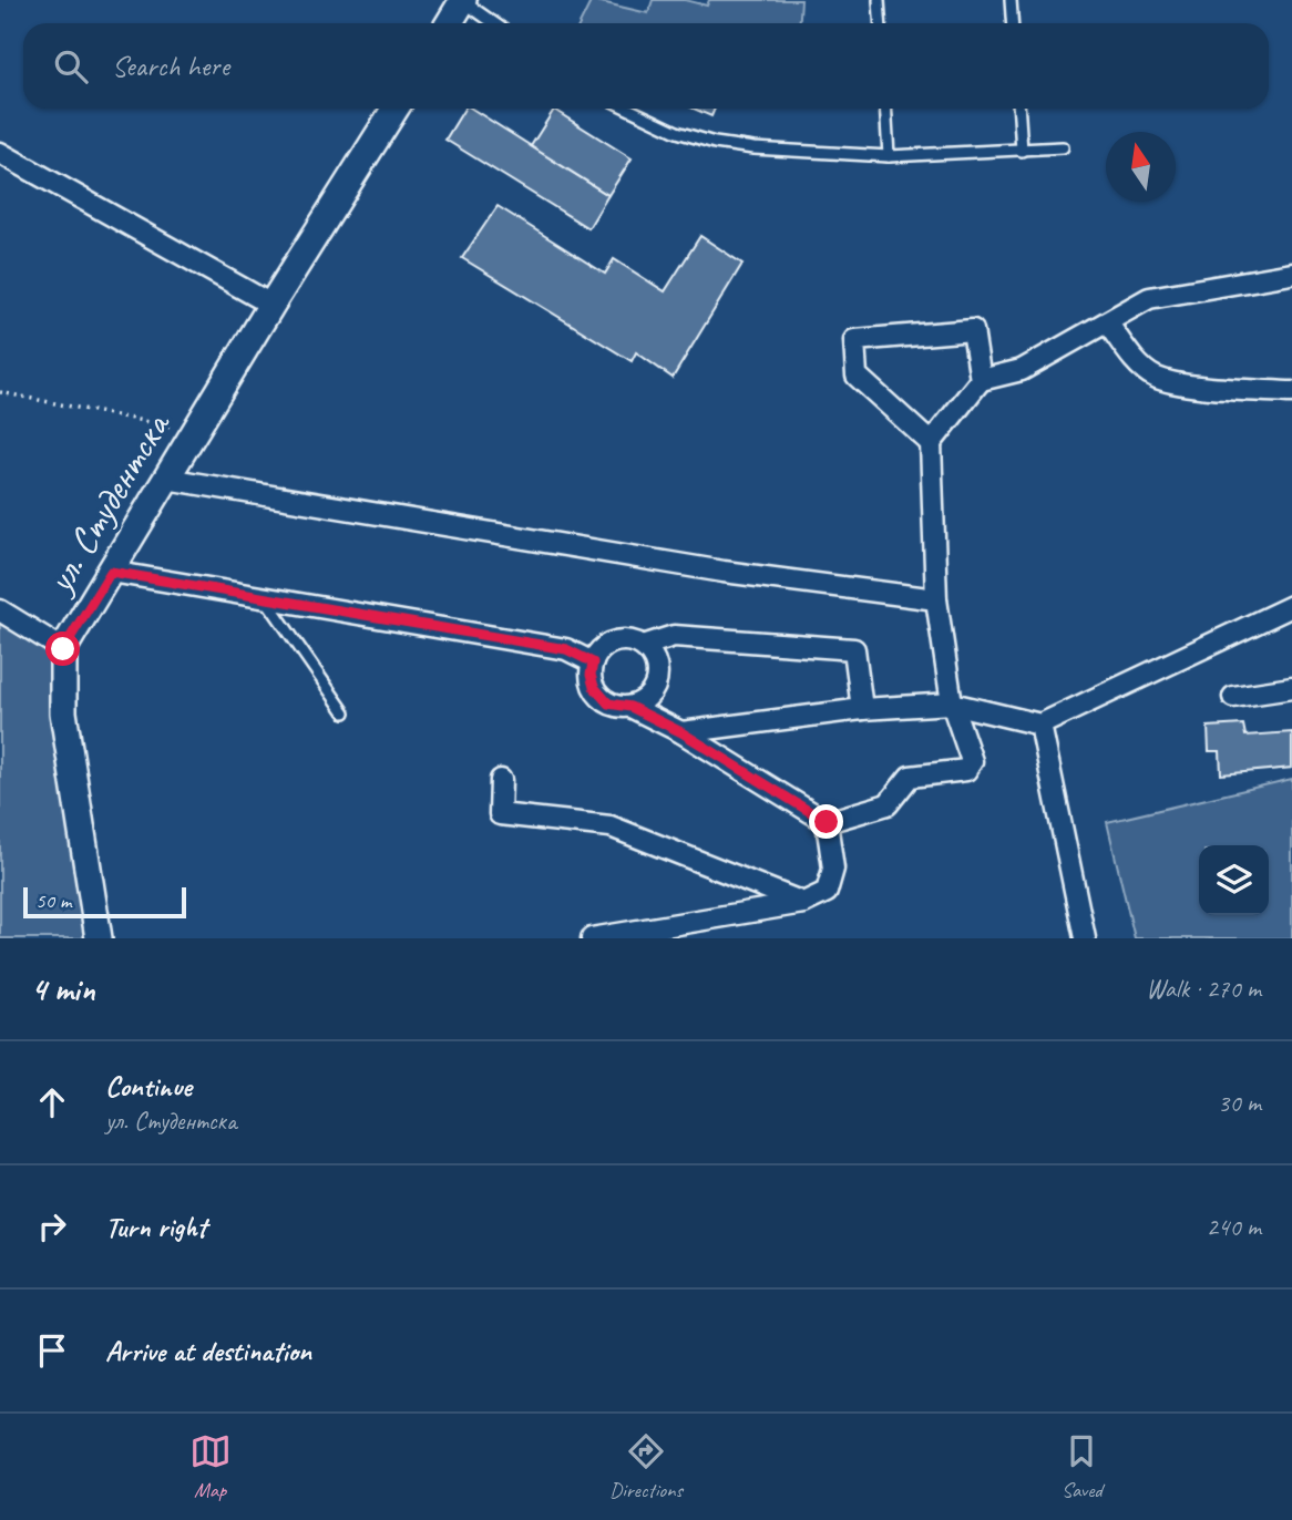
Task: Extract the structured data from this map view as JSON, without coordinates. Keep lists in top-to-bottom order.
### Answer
{
  "streets": {
    "street": ["ул. Студентска"]
  },
  "scale_bar": "50 m",
  "north": "top",
  "page": {
    "search": "Search here",
    "scale": "50 m",
    "heading": ["4 min", "Walk · 270 m"],
    "list": [
      ["Continue", "ул. Студентска", "30 m"],
      ["Turn right", "240 m"],
      "Arrive at destination"
    ],
    "nav": ["Map", "Directions", "Saved"]
  }
}
